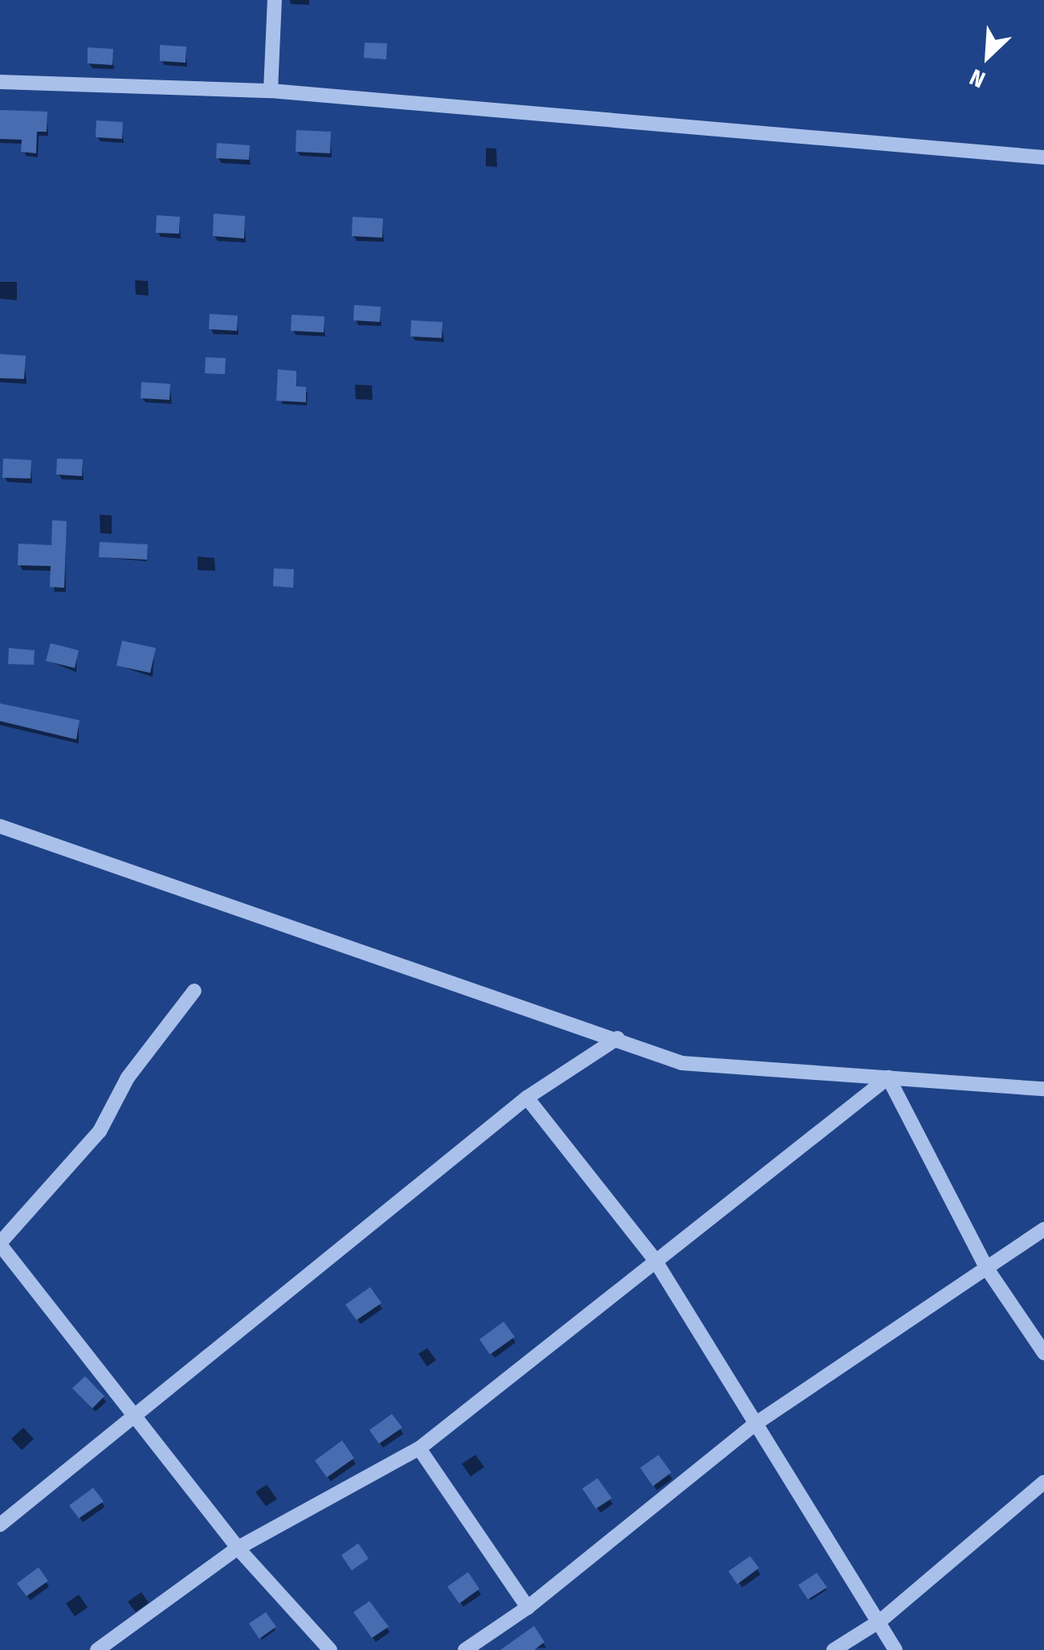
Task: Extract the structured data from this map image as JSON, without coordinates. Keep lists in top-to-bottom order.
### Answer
{
  "north": "bottom left"
}
